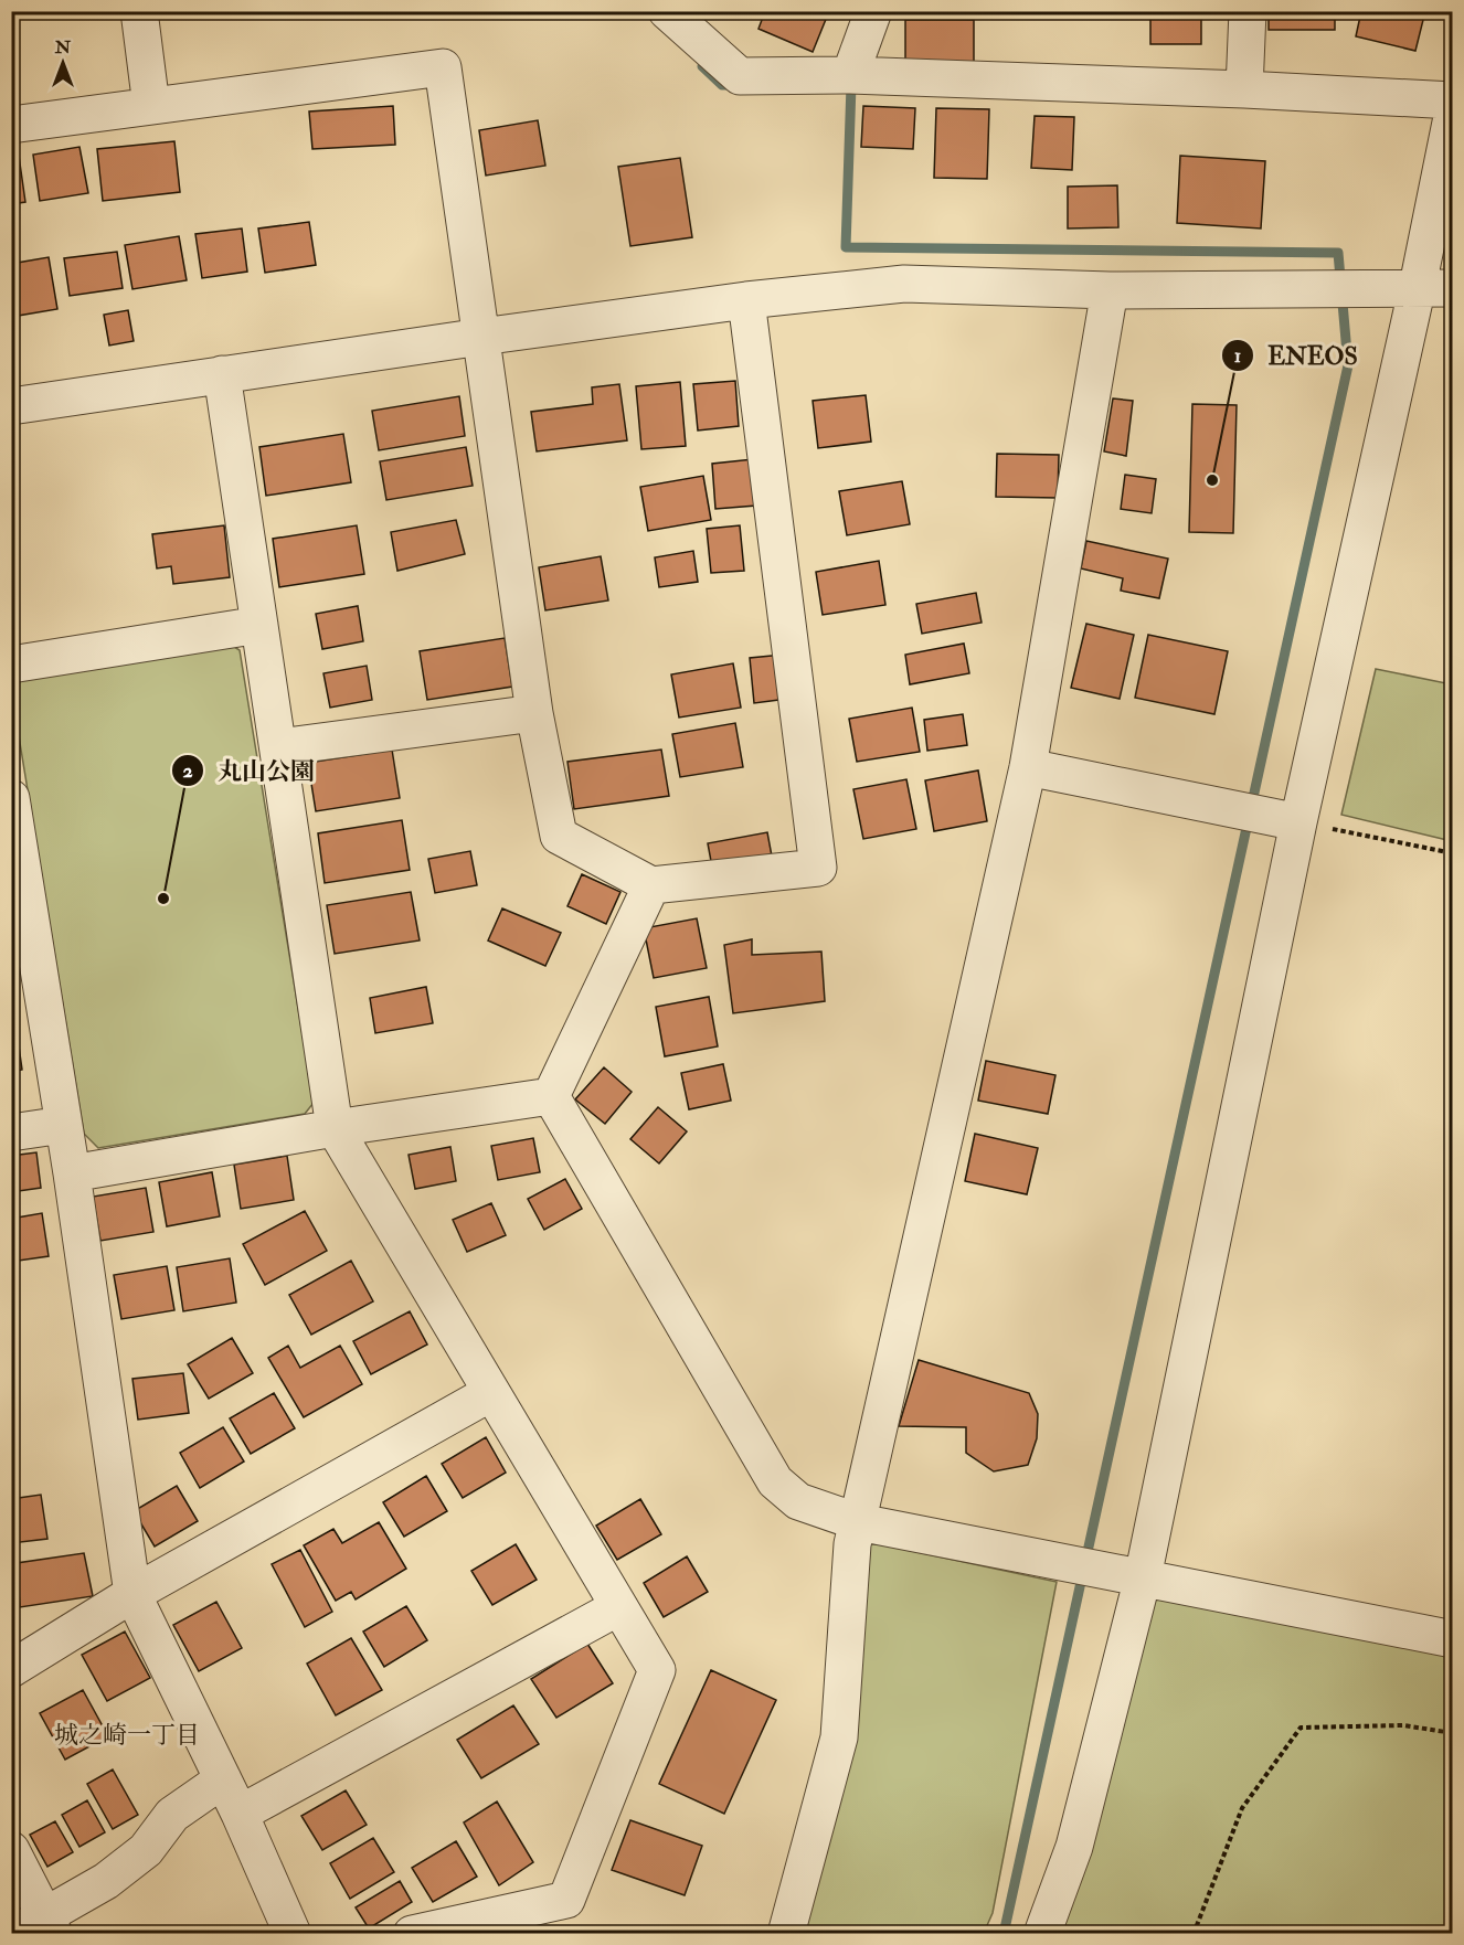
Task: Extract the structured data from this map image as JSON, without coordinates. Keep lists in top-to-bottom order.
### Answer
{
  "districts": ["城之崎一丁目"],
  "places": ["ENEOS", "丸山公園"],
  "north": "top"
}
